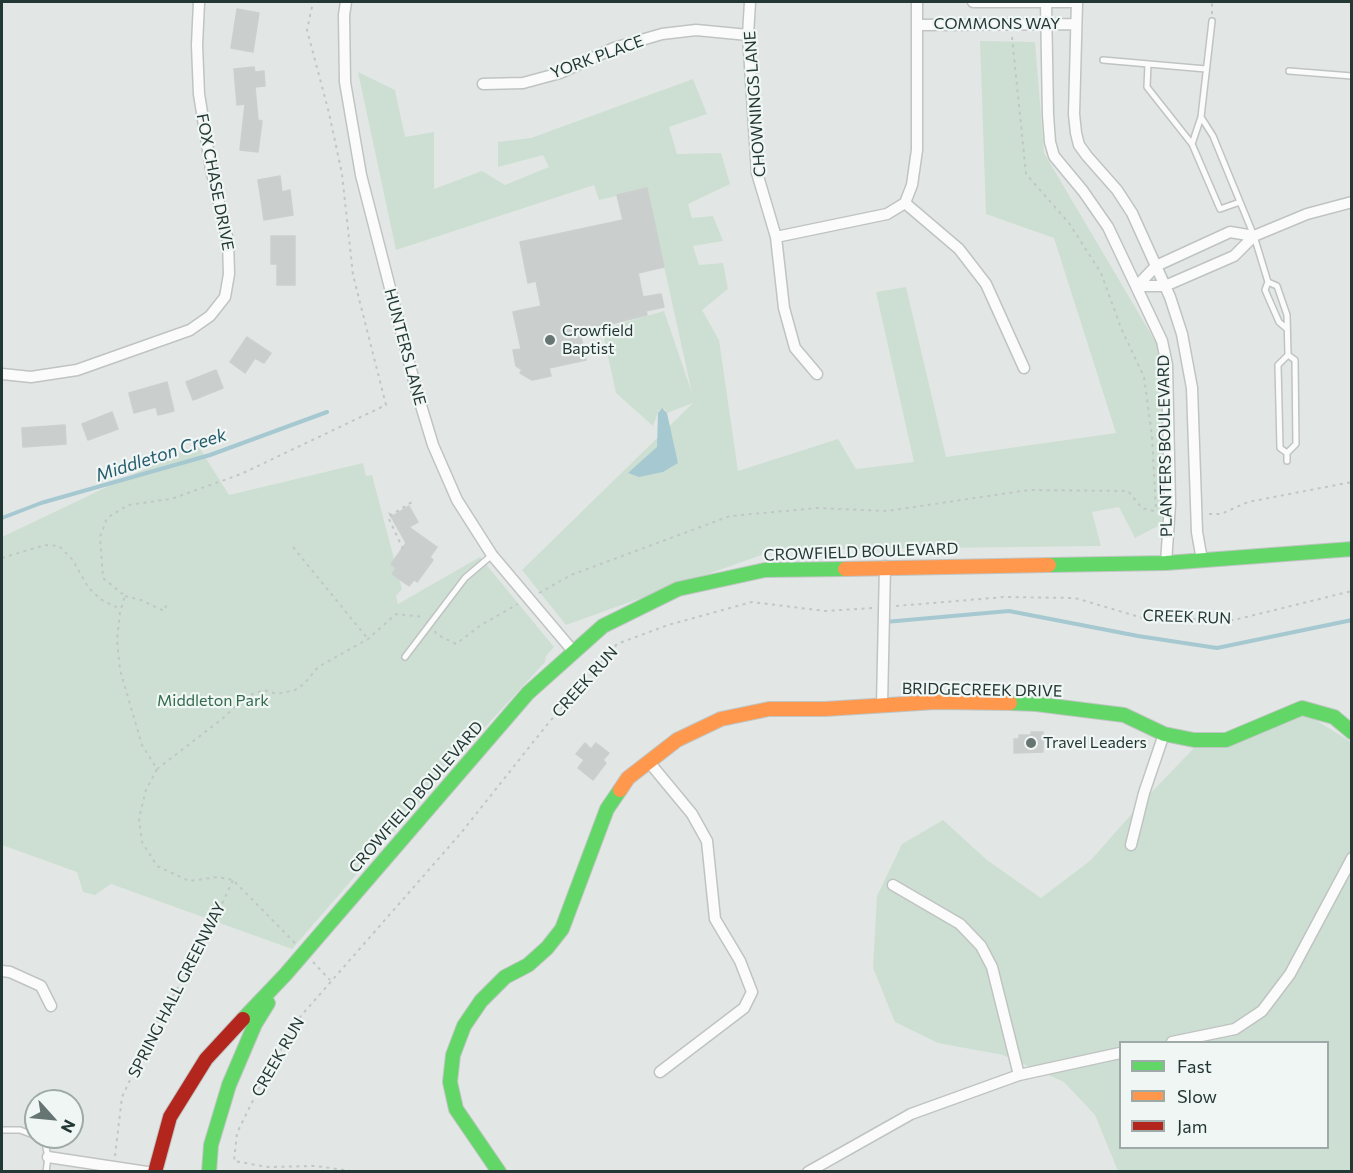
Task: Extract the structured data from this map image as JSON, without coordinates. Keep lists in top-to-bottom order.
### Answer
{
  "streets": {
    "main road": ["CROWFIELD BOULEVARD", "BRIDGECREEK DRIVE"],
    "street": [
      "COMMONS WAY",
      "YORK PLACE",
      "CHOWNINGS LANE",
      "FOX CHASE DRIVE",
      "HUNTERS LANE",
      "PLANTERS BOULEVARD"
    ],
    "path": ["CREEK RUN", "SPRING HALL GREENWAY"]
  },
  "crossings": [
    ["COMMONS WAY", "PLANTERS BOULEVARD"],
    ["YORK PLACE", "CHOWNINGS LANE"],
    ["HUNTERS LANE", "CROWFIELD BOULEVARD"],
    ["PLANTERS BOULEVARD", "CROWFIELD BOULEVARD"],
    ["CROWFIELD BOULEVARD", "BRIDGECREEK DRIVE"],
    ["CREEK RUN", "BRIDGECREEK DRIVE"]
  ],
  "water": ["Middleton Creek"],
  "parks": ["Middleton Park"],
  "places": ["Crowfield Baptist", "Travel Leaders"],
  "legend": ["Fast", "Slow", "Jam"],
  "north": "bottom right"
}
